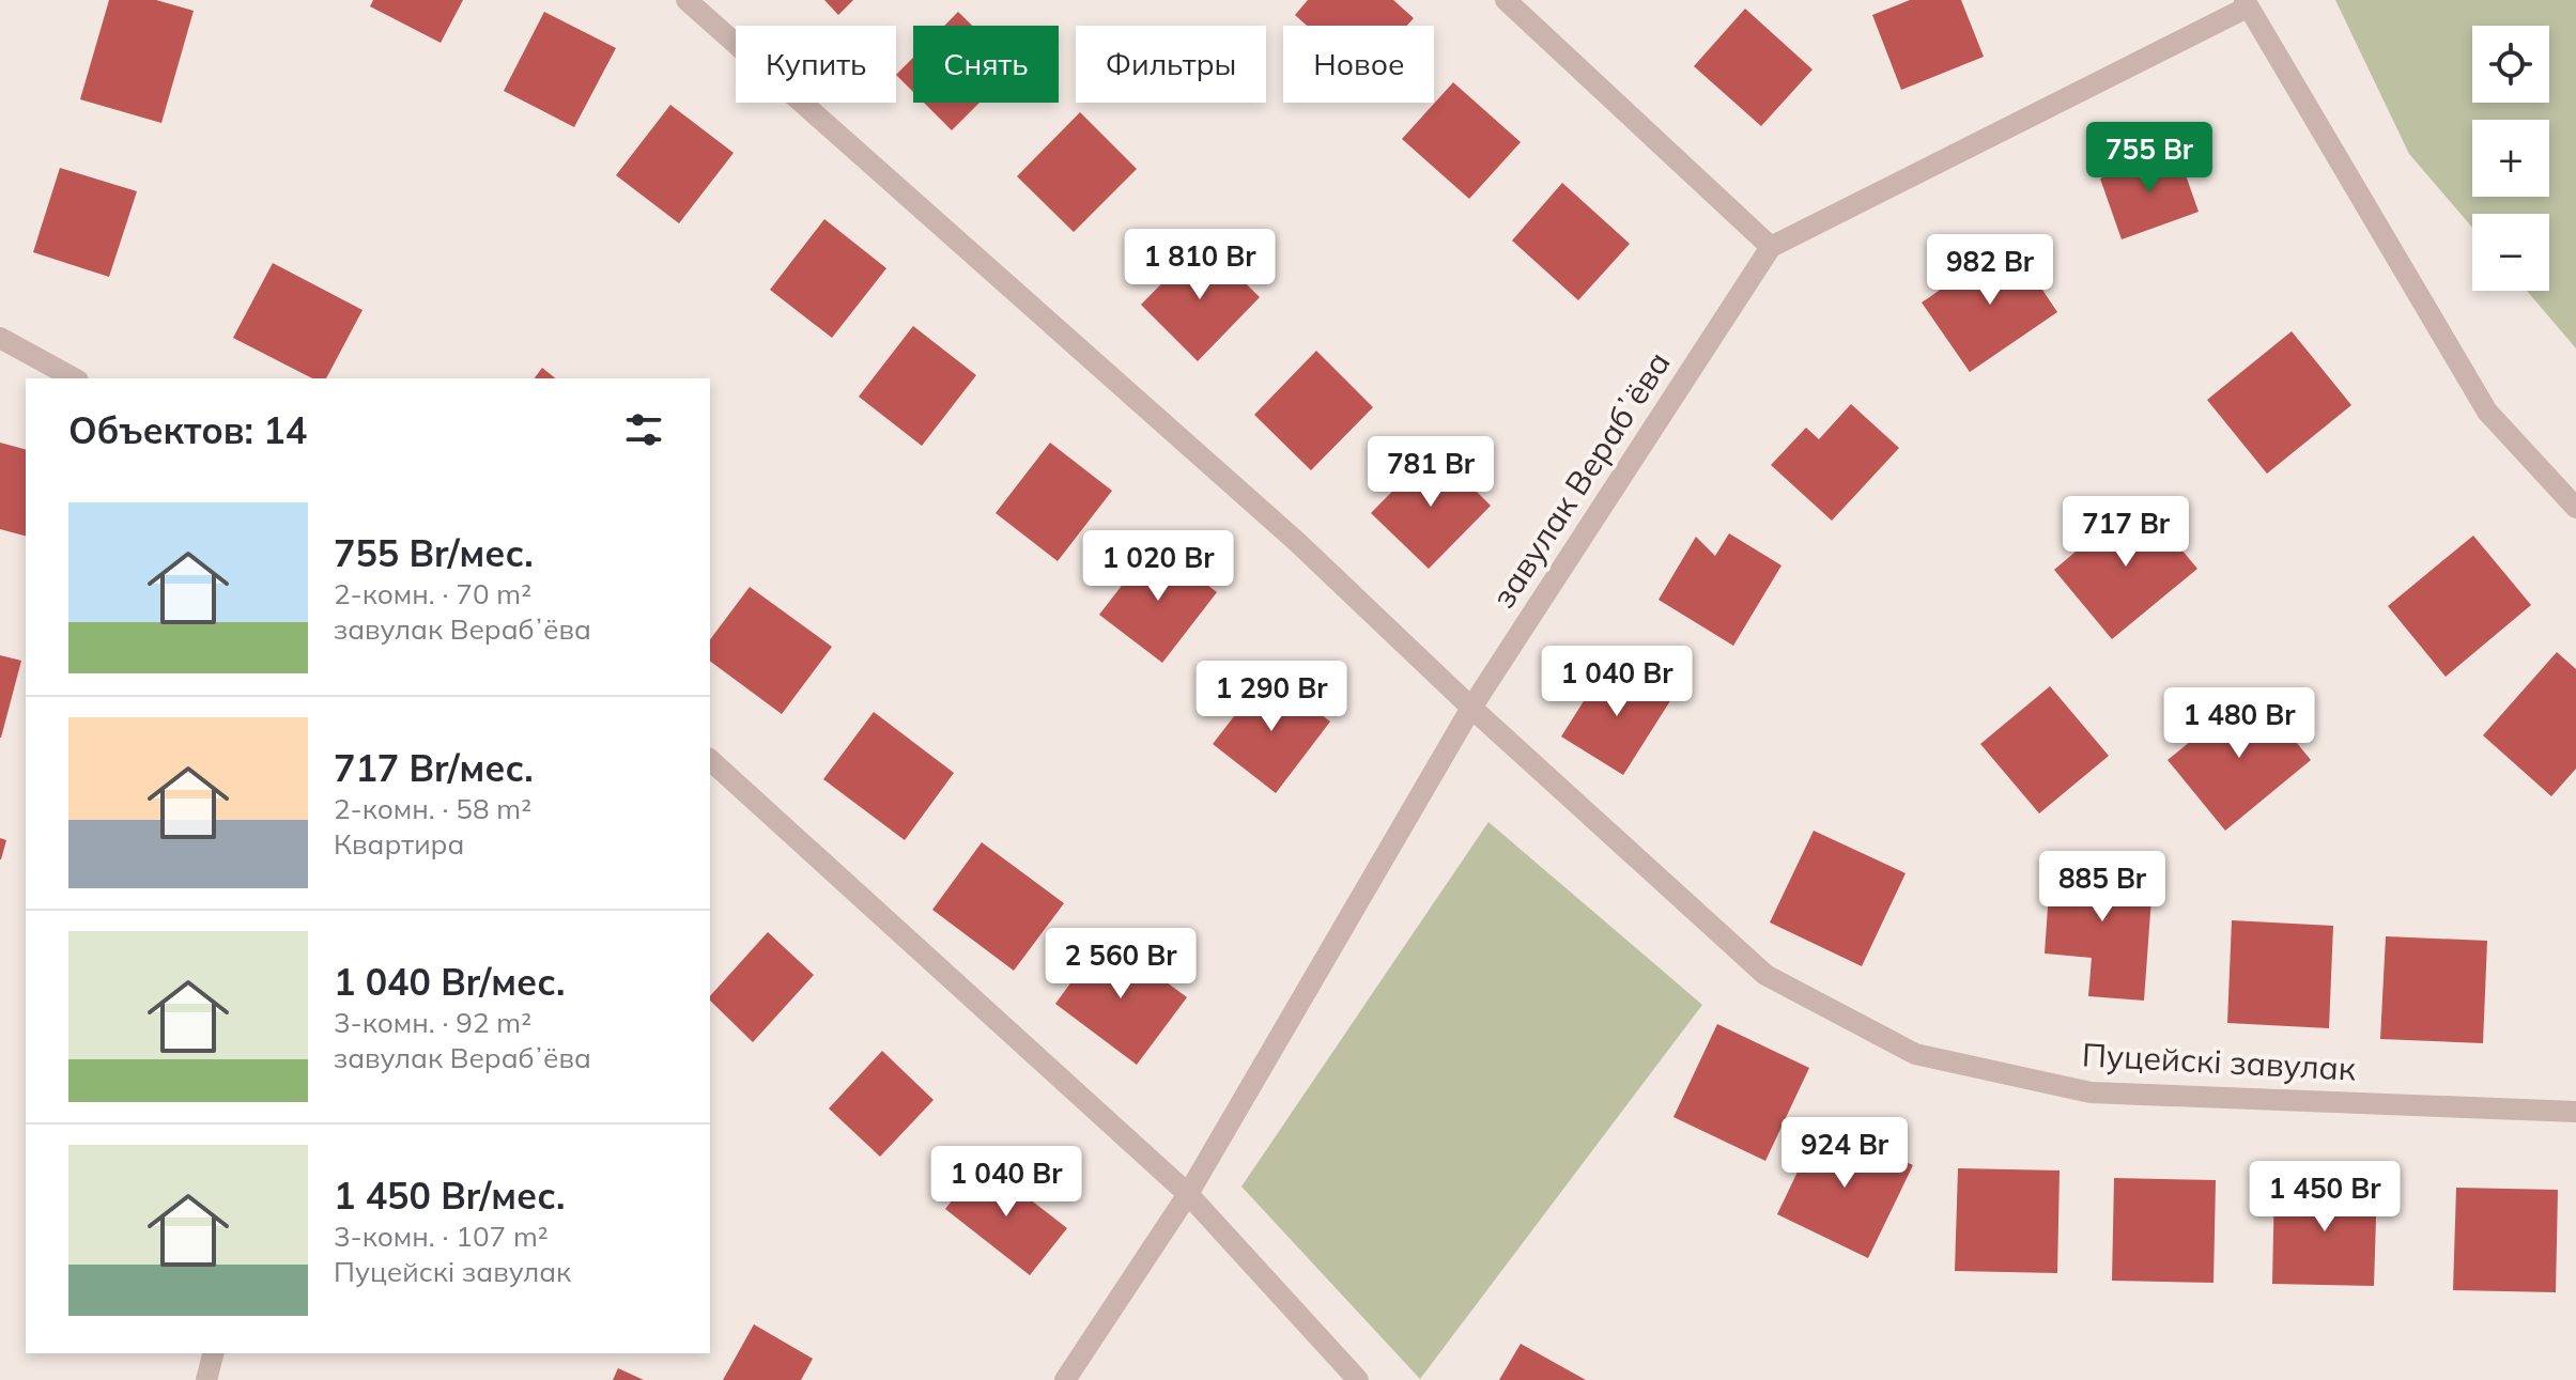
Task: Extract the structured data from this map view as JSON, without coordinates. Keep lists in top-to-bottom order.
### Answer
{
  "streets": {
    "street": ["завулак Верабʼёва", "Пуцейскі завулак"]
  },
  "crossings": [
    ["завулак Верабʼёва", "Пуцейскі завулак"]
  ],
  "page": {
    "map_buttons": ["+", "−"],
    "chip": [
      "Купить",
      "Снять",
      "Фильтры",
      "Новое"
    ],
    "price": [
      "755 Br",
      "1 810 Br",
      "982 Br",
      "781 Br",
      "717 Br",
      "1 020 Br",
      "1 040 Br",
      "1 290 Br",
      "1 480 Br",
      "885 Br",
      "2 560 Br",
      "924 Br",
      "1 040 Br",
      "1 450 Br"
    ],
    "heading": "Объектов: 14",
    "list": [
      {
        "name": "755 Br/мес.",
        "note": "2-комн. · 70 m² · завулак Верабʼёва"
      },
      {
        "name": "717 Br/мес.",
        "note": "2-комн. · 58 m² · Квартира"
      },
      {
        "name": "1 040 Br/мес.",
        "note": "3-комн. · 92 m² · завулак Верабʼёва"
      },
      {
        "name": "1 450 Br/мес.",
        "note": "3-комн. · 107 m² · Пуцейскі завулак"
      }
    ]
  }
}
